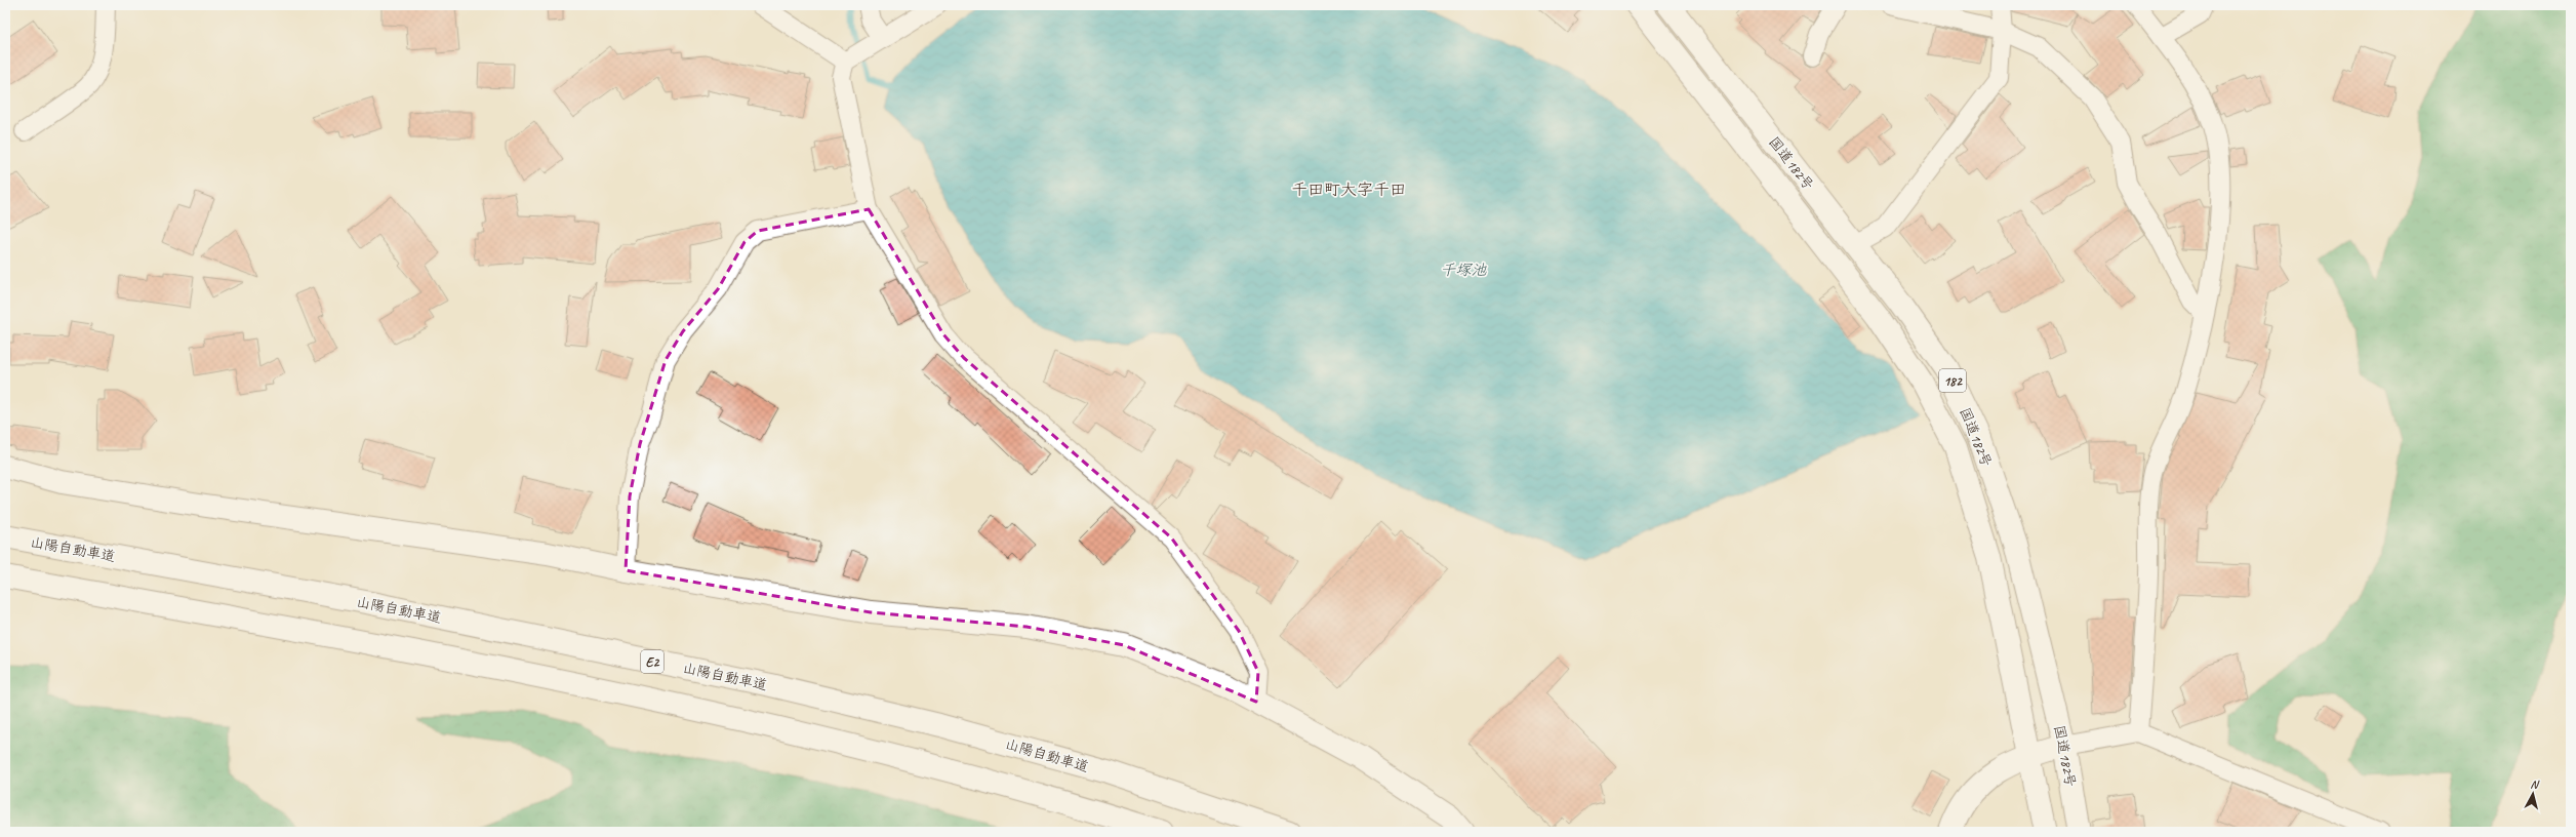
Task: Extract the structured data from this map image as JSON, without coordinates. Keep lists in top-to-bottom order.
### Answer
{
  "streets": {
    "main road": [
      "国道182号",
      "182",
      "山陽自動車道",
      "E2"
    ]
  },
  "districts": ["千田町大字千田"],
  "water": ["千塚池"],
  "north": "top"
}
